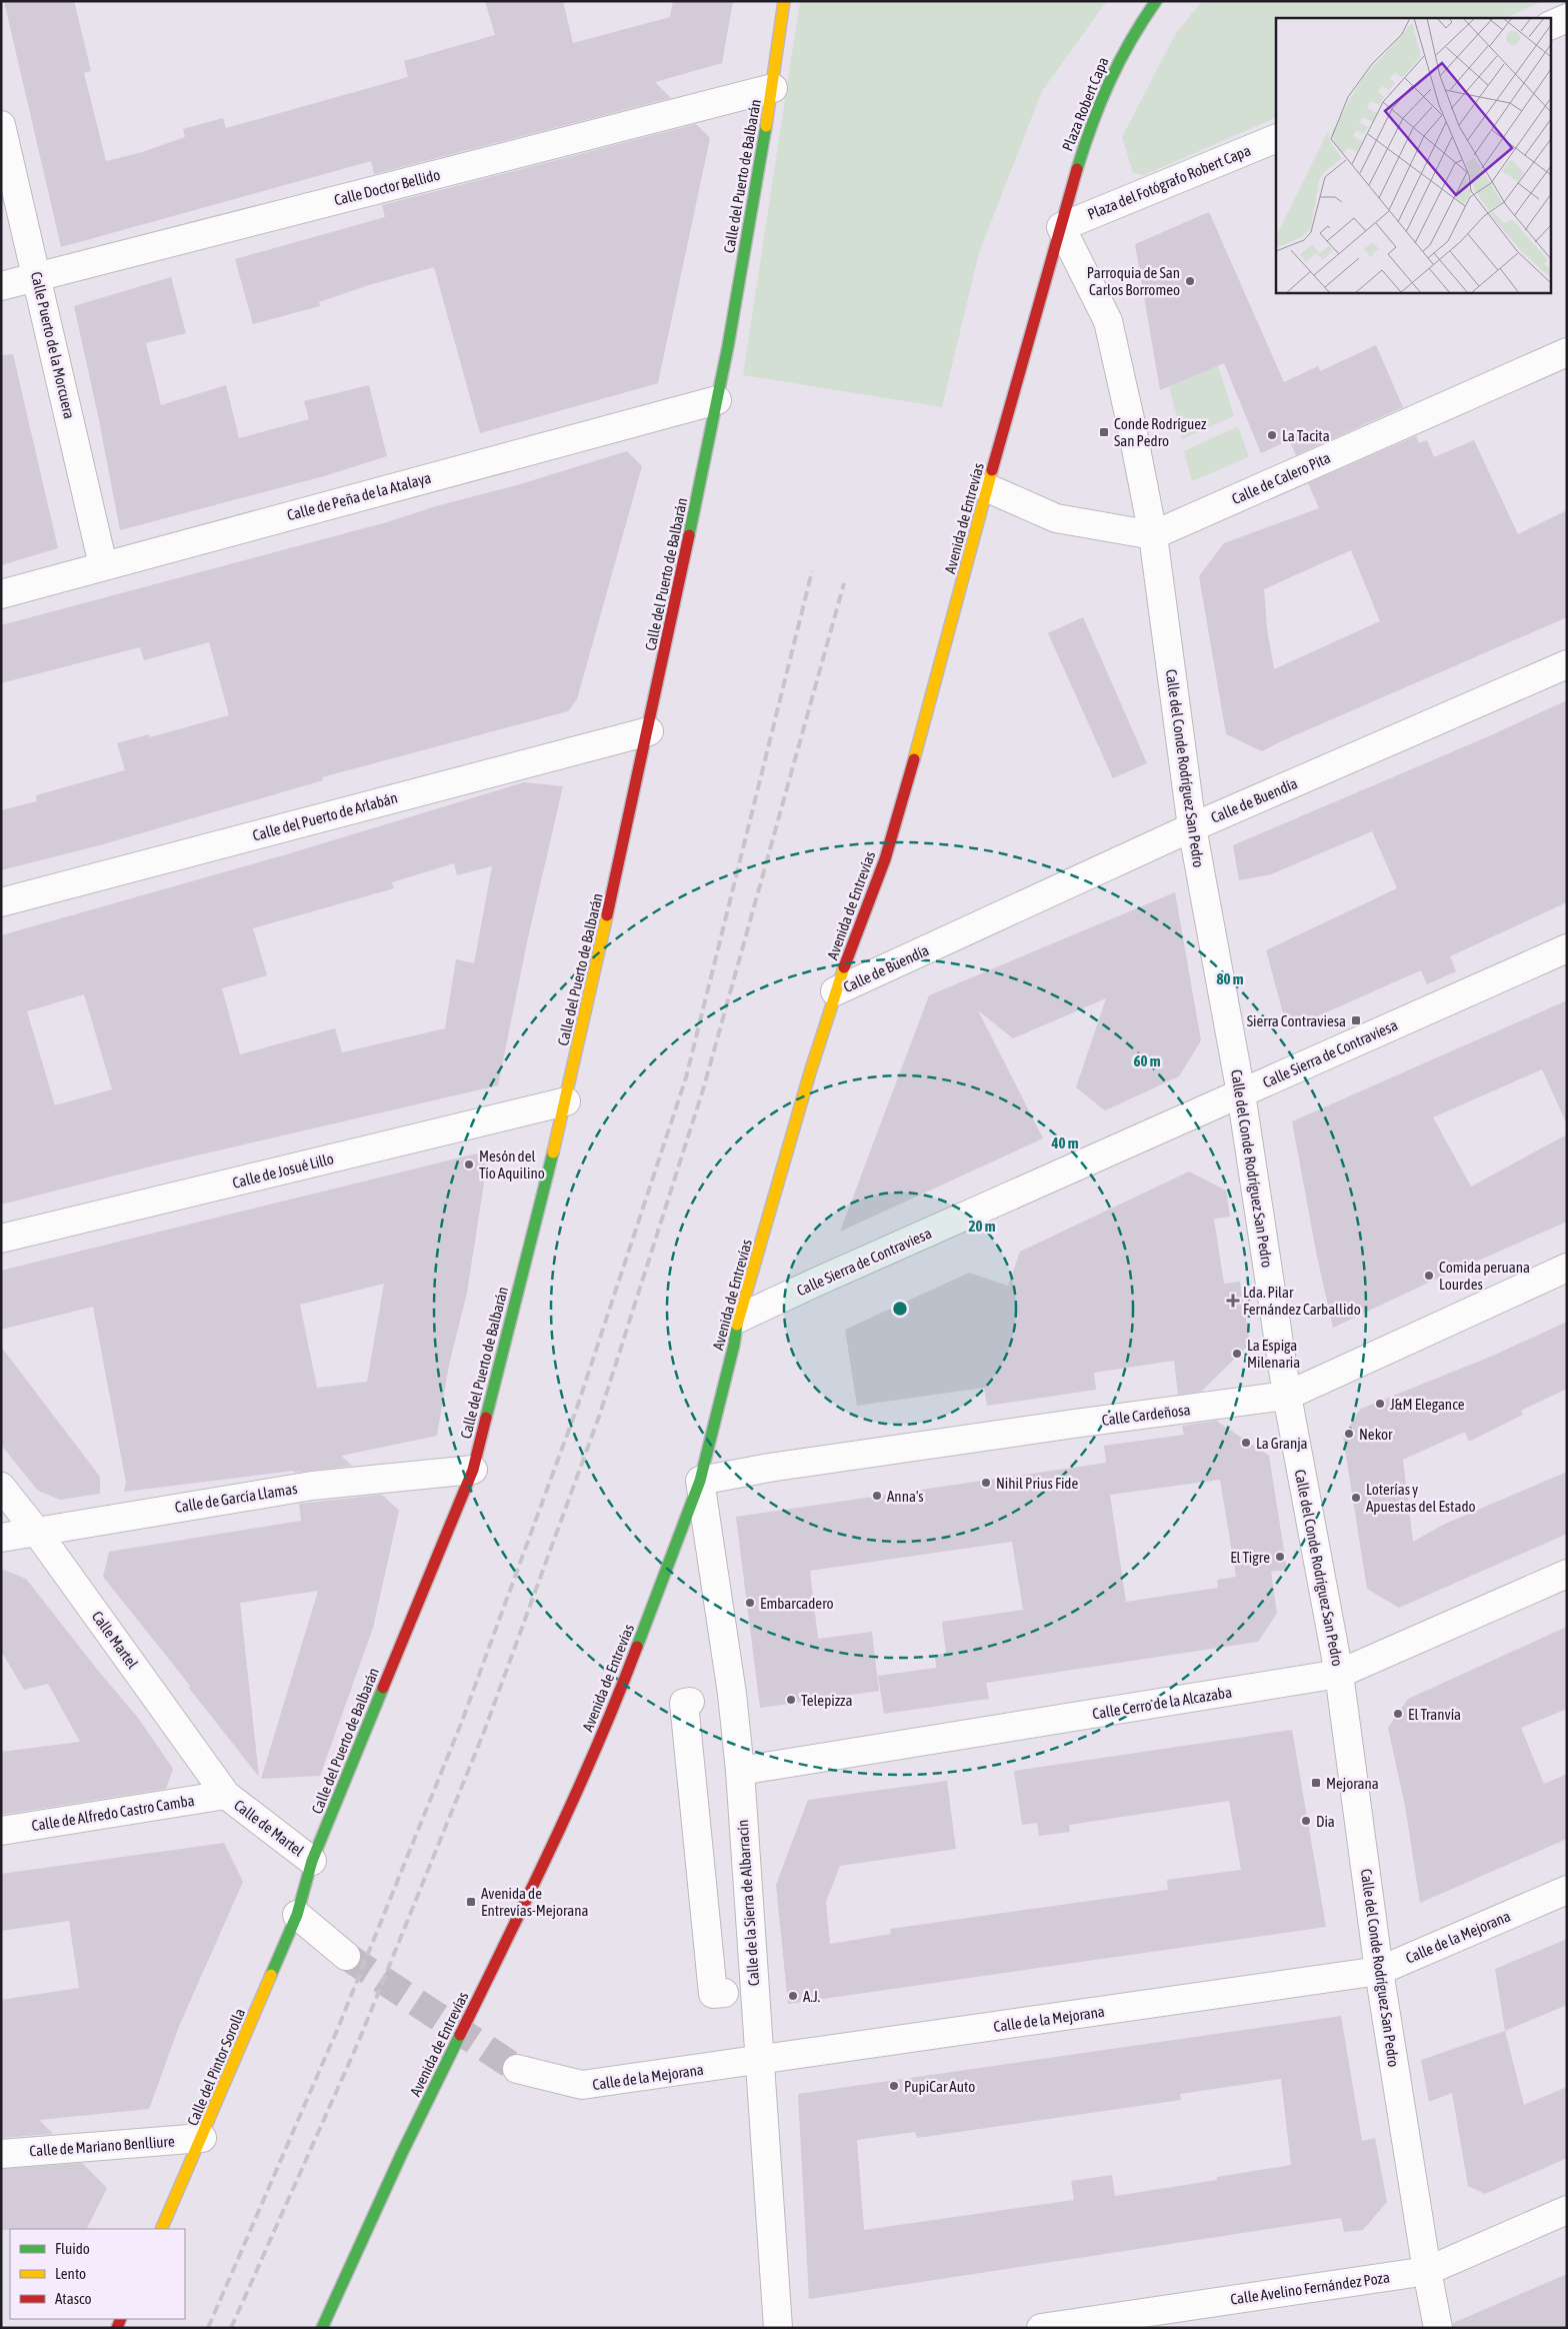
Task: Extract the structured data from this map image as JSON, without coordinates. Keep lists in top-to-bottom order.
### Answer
{
  "streets": {
    "main road": [
      "Plaza Robert Capa",
      "Calle del Puerto de Balbarán",
      "Avenida de Entrevías",
      "Calle del Pintor Sorolla"
    ],
    "street": [
      "Plaza del Fotógrafo Robert Capa",
      "Calle Doctor Bellido",
      "Calle Puerto de la Morcuera",
      "Calle de Calero Pita",
      "Calle de Peña de la Atalaya",
      "Calle del Conde Rodríguez San Pedro",
      "Calle de Buendía",
      "Calle del Puerto de Arlabán",
      "Calle Sierra de Contraviesa",
      "Calle de Josué Lillo",
      "Calle Cardeñosa",
      "Calle de García Llamas",
      "Calle Martel",
      "Calle Cerro de la Alcazaba",
      "Calle de Alfredo Castro Camba",
      "Calle de Martel",
      "Calle de la Sierra de Albarracín",
      "Calle de la Mejorana",
      "Calle de Mariano Benlliure",
      "Calle Avelino Fernández Poza"
    ]
  },
  "crossings": [
    ["Plaza Robert Capa", "Plaza del Fotógrafo Robert Capa"],
    ["Plaza Robert Capa", "Avenida de Entrevías"],
    ["Plaza Robert Capa", "Calle del Conde Rodríguez San Pedro"],
    ["Calle del Puerto de Balbarán", "Calle Doctor Bellido"],
    ["Calle del Puerto de Balbarán", "Calle de Peña de la Atalaya"],
    ["Calle del Puerto de Balbarán", "Calle del Puerto de Arlabán"],
    ["Calle del Puerto de Balbarán", "Calle de Josué Lillo"],
    ["Calle del Puerto de Balbarán", "Calle de García Llamas"],
    ["Calle del Puerto de Balbarán", "Calle de Martel"],
    ["Calle del Puerto de Balbarán", "Calle del Pintor Sorolla"],
    ["Plaza del Fotógrafo Robert Capa", "Avenida de Entrevías"],
    ["Plaza del Fotógrafo Robert Capa", "Calle del Conde Rodríguez San Pedro"],
    ["Calle Doctor Bellido", "Calle Puerto de la Morcuera"],
    ["Calle Puerto de la Morcuera", "Calle de Peña de la Atalaya"],
    ["Calle de Calero Pita", "Calle del Conde Rodríguez San Pedro"],
    ["Avenida de Entrevías", "Calle del Conde Rodríguez San Pedro"],
    ["Avenida de Entrevías", "Calle de Buendía"],
    ["Avenida de Entrevías", "Calle Sierra de Contraviesa"],
    ["Avenida de Entrevías", "Calle Cardeñosa"],
    ["Avenida de Entrevías", "Calle de la Sierra de Albarracín"],
    ["Calle del Conde Rodríguez San Pedro", "Calle de Buendía"],
    ["Calle del Conde Rodríguez San Pedro", "Calle Sierra de Contraviesa"],
    ["Calle del Conde Rodríguez San Pedro", "Calle Cardeñosa"],
    ["Calle del Conde Rodríguez San Pedro", "Calle Cerro de la Alcazaba"],
    ["Calle del Conde Rodríguez San Pedro", "Calle de la Mejorana"],
    ["Calle del Conde Rodríguez San Pedro", "Calle Avelino Fernández Poza"],
    ["Calle Cardeñosa", "Calle de la Sierra de Albarracín"],
    ["Calle de García Llamas", "Calle Martel"],
    ["Calle Martel", "Calle de Alfredo Castro Camba"],
    ["Calle Martel", "Calle de Martel"],
    ["Calle Cerro de la Alcazaba", "Calle de la Sierra de Albarracín"],
    ["Calle de Alfredo Castro Camba", "Calle de Martel"],
    ["Calle de la Sierra de Albarracín", "Calle de la Mejorana"],
    ["Calle del Pintor Sorolla", "Calle de Mariano Benlliure"]
  ],
  "places": {
    "other": [
      "Parroquia de San Carlos Borromeo",
      "La Tacita",
      "Mesón del Tío Aquilino",
      "Comida peruana Lourdes",
      "La Espiga Milenaria",
      "J&M Elegance",
      "Nekor",
      "La Granja",
      "Nihil Prius Fide",
      "Anna's",
      "Loterías y Apuestas del Estado",
      "El Tigre",
      "Embarcadero",
      "Telepizza",
      "El Tranvía",
      "Dia",
      "A.J.",
      "PupiCar Auto"
    ],
    "transit": [
      "Conde Rodríguez San Pedro",
      "Sierra Contraviesa",
      "Mejorana",
      "Avenida de Entrevías-Mejorana"
    ],
    "health": ["Lda. Pilar Fernández Carballido"]
  },
  "legend": ["Fluido", "Lento", "Atasco"],
  "rings": [
    "80 m",
    "60 m",
    "40 m",
    "20 m"
  ]
}
